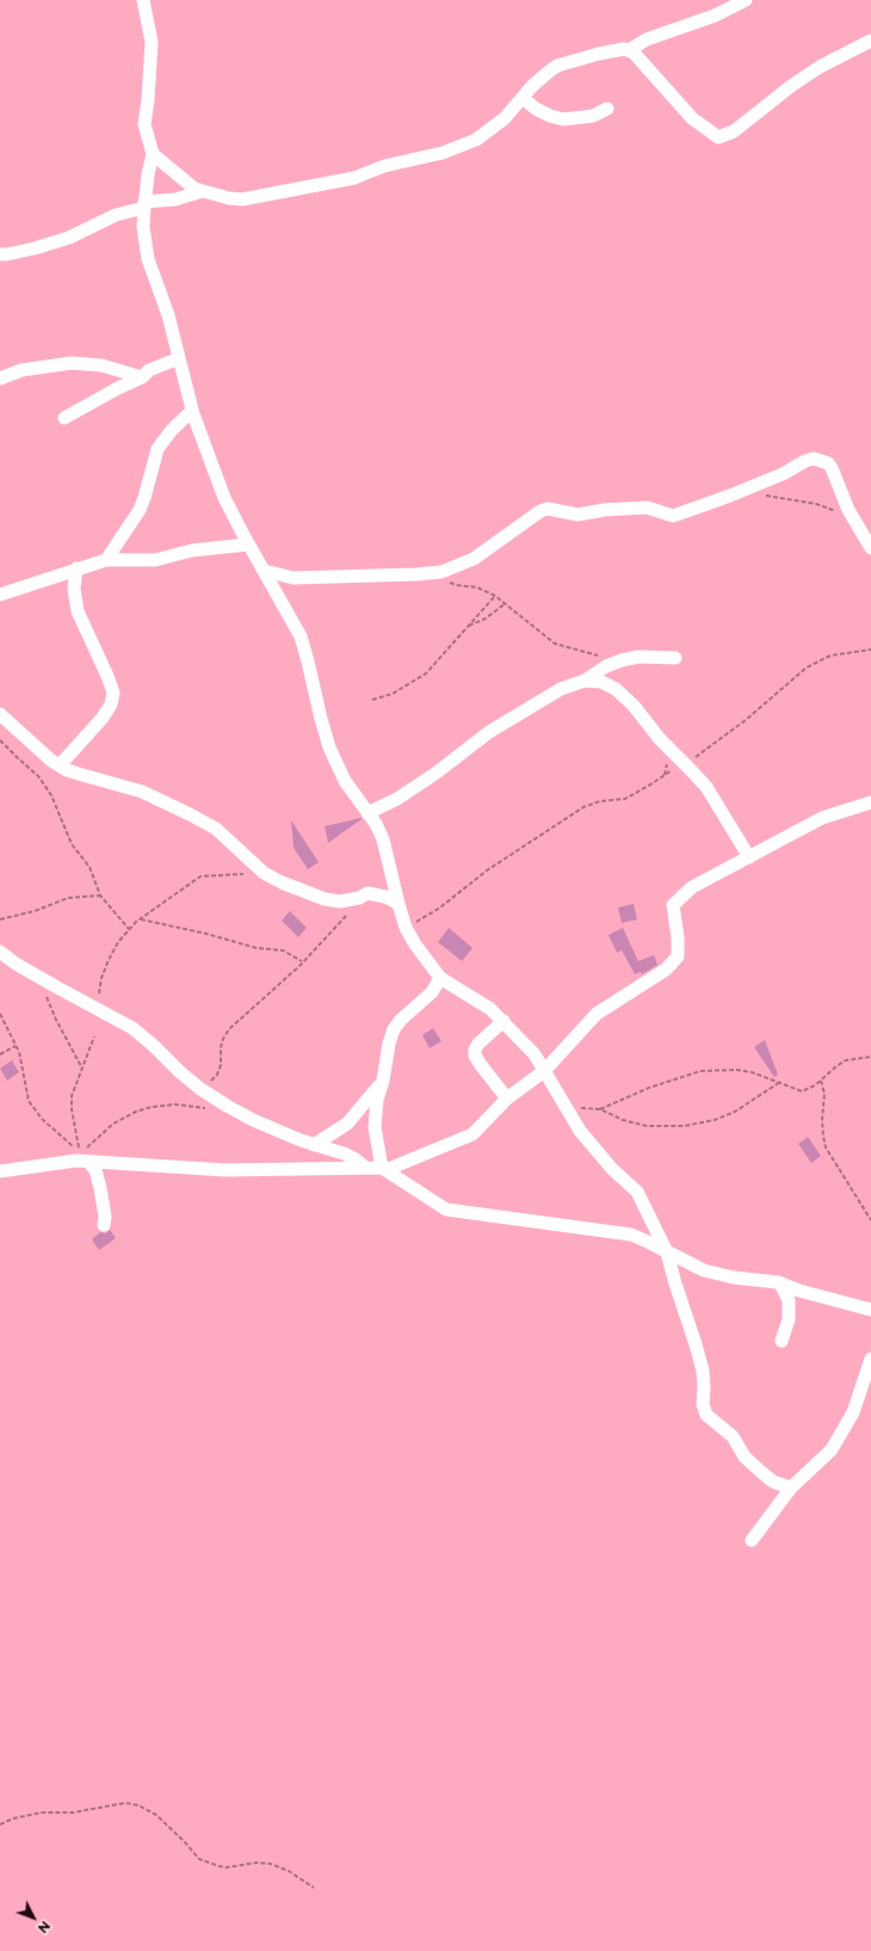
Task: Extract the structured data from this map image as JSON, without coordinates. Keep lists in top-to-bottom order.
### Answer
{
  "north": "bottom right"
}
